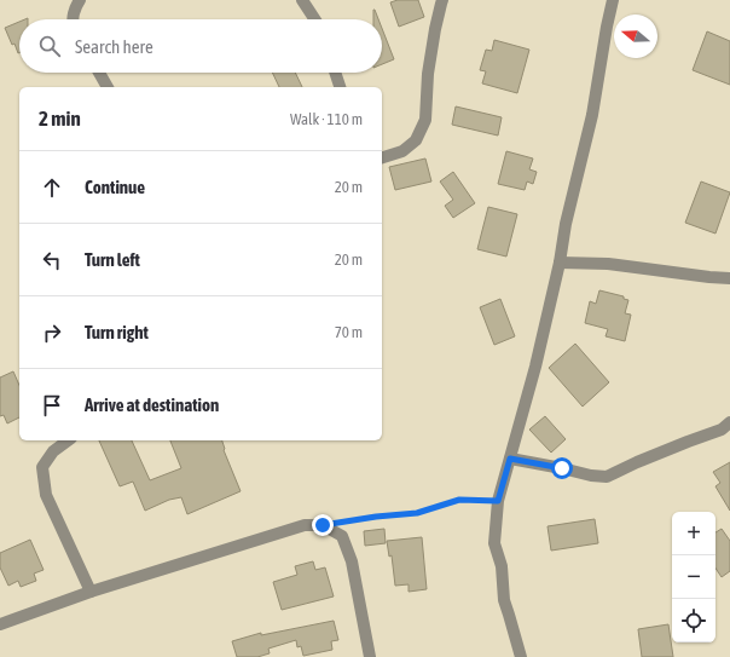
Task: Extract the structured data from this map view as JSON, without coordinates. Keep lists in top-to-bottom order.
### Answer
{
  "north": "left",
  "page": {
    "search": "Search here",
    "heading": ["2 min", "Walk · 110 m"],
    "list": [
      ["Continue", "20 m"],
      ["Turn left", "20 m"],
      ["Turn right", "70 m"],
      "Arrive at destination"
    ],
    "map_buttons": ["+", "−"]
  }
}
